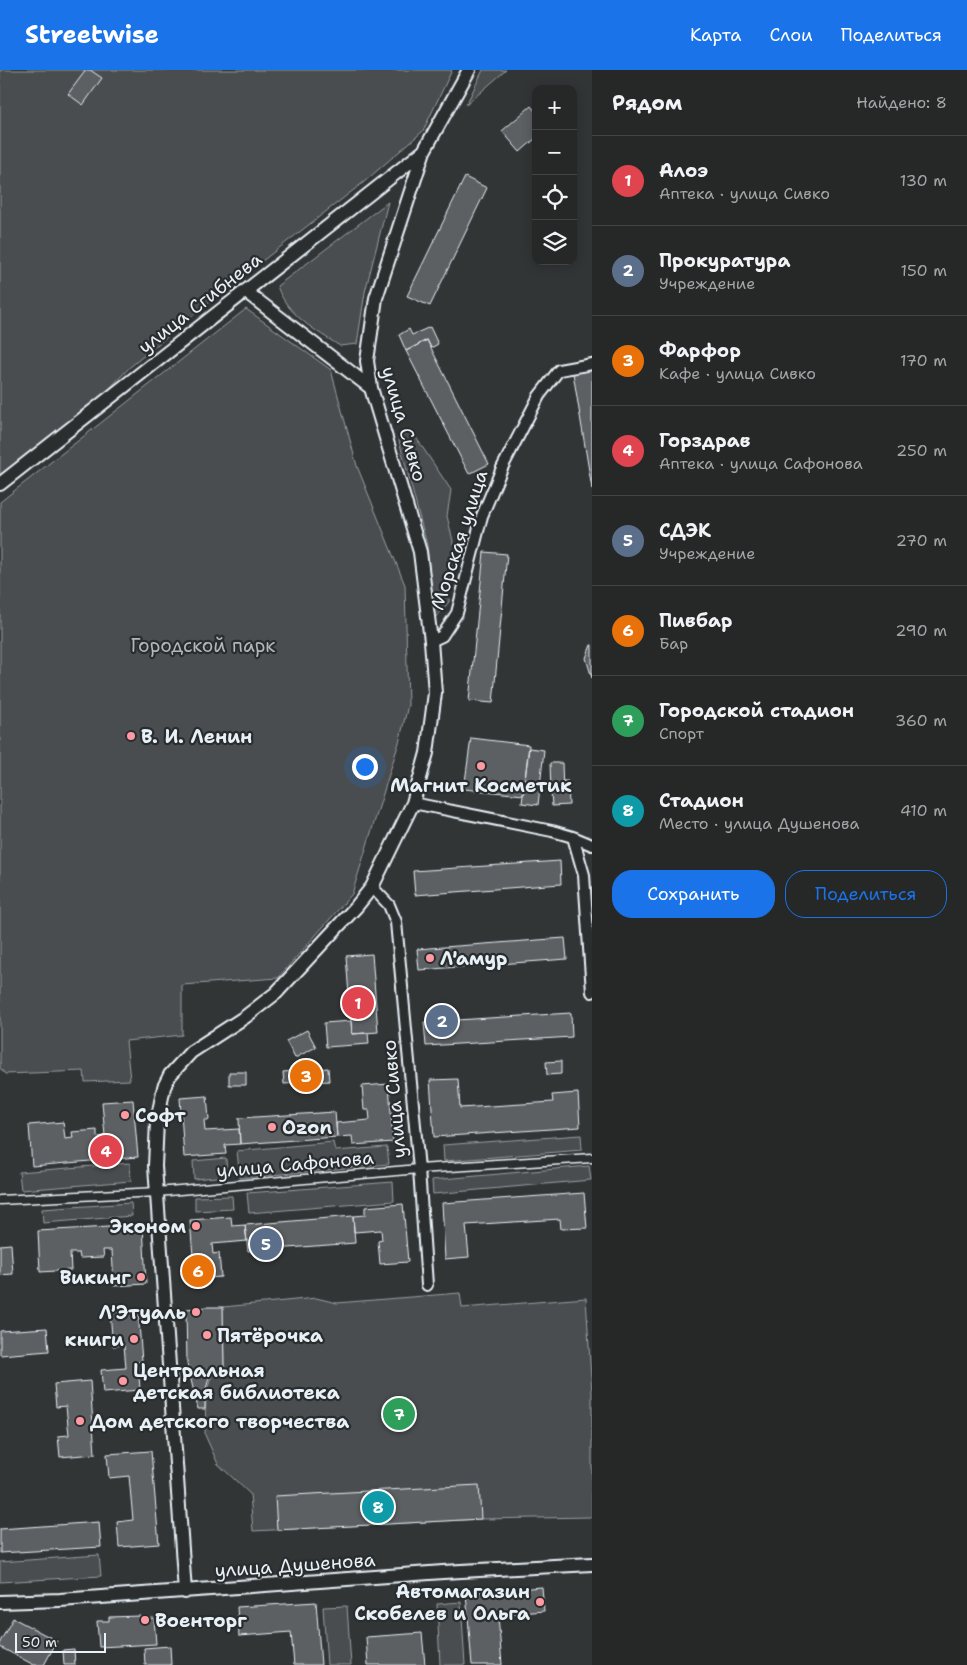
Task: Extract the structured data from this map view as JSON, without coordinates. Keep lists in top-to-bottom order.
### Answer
{
  "streets": {
    "street": [
      "улица Сгибнева",
      "улица Сивко",
      "Морская улица",
      "улица Сафонова",
      "улица Душенова"
    ]
  },
  "crossings": [
    ["улица Сгибнева", "улица Сивко"],
    ["улица Сивко", "Морская улица"],
    ["улица Сивко", "улица Сафонова"],
    ["улица Сивко", "улица Душенова"]
  ],
  "parks": ["Городской парк"],
  "places": [
    "В. И. Ленин",
    "Магнит Косметик",
    "Л'амур",
    "Софт",
    "Ozon",
    "Эконом",
    "Викинг",
    "Л'Этуаль",
    "Пятёрочка",
    "книги",
    "Центральная детская библиотека",
    "Дом детского творчества",
    "Автомагазин Скобелев и Ольга",
    "Военторг"
  ],
  "scale_bar": "50 m",
  "page": {
    "header": "Streetwise",
    "nav": ["Карта", "Слои", "Поделиться"],
    "heading": ["Рядом", "Найдено: 8"],
    "map_buttons": ["+", "−"],
    "list": [
      {
        "mark": "1",
        "name": "Алоэ",
        "note": "Аптека · улица Сивко",
        "value": "130 m"
      },
      {
        "mark": "2",
        "name": "Прокуратура",
        "note": "Учреждение",
        "value": "150 m"
      },
      {
        "mark": "3",
        "name": "Фарфор",
        "note": "Кафе · улица Сивко",
        "value": "170 m"
      },
      {
        "mark": "4",
        "name": "Горздрав",
        "note": "Аптека · улица Сафонова",
        "value": "250 m"
      },
      {
        "mark": "5",
        "name": "СДЭК",
        "note": "Учреждение",
        "value": "270 m"
      },
      {
        "mark": "6",
        "name": "Пивбар",
        "note": "Бар",
        "value": "290 m"
      },
      {
        "mark": "7",
        "name": "Городской стадион",
        "note": "Спорт",
        "value": "360 m"
      },
      {
        "mark": "8",
        "name": "Стадион",
        "note": "Место · улица Душенова",
        "value": "410 m"
      }
    ],
    "buttons": ["Сохранить", "Поделиться"],
    "pins": [
      "1",
      "2",
      "3",
      "4",
      "5",
      "6",
      "7",
      "8"
    ],
    "scale": "50 m"
  }
}
